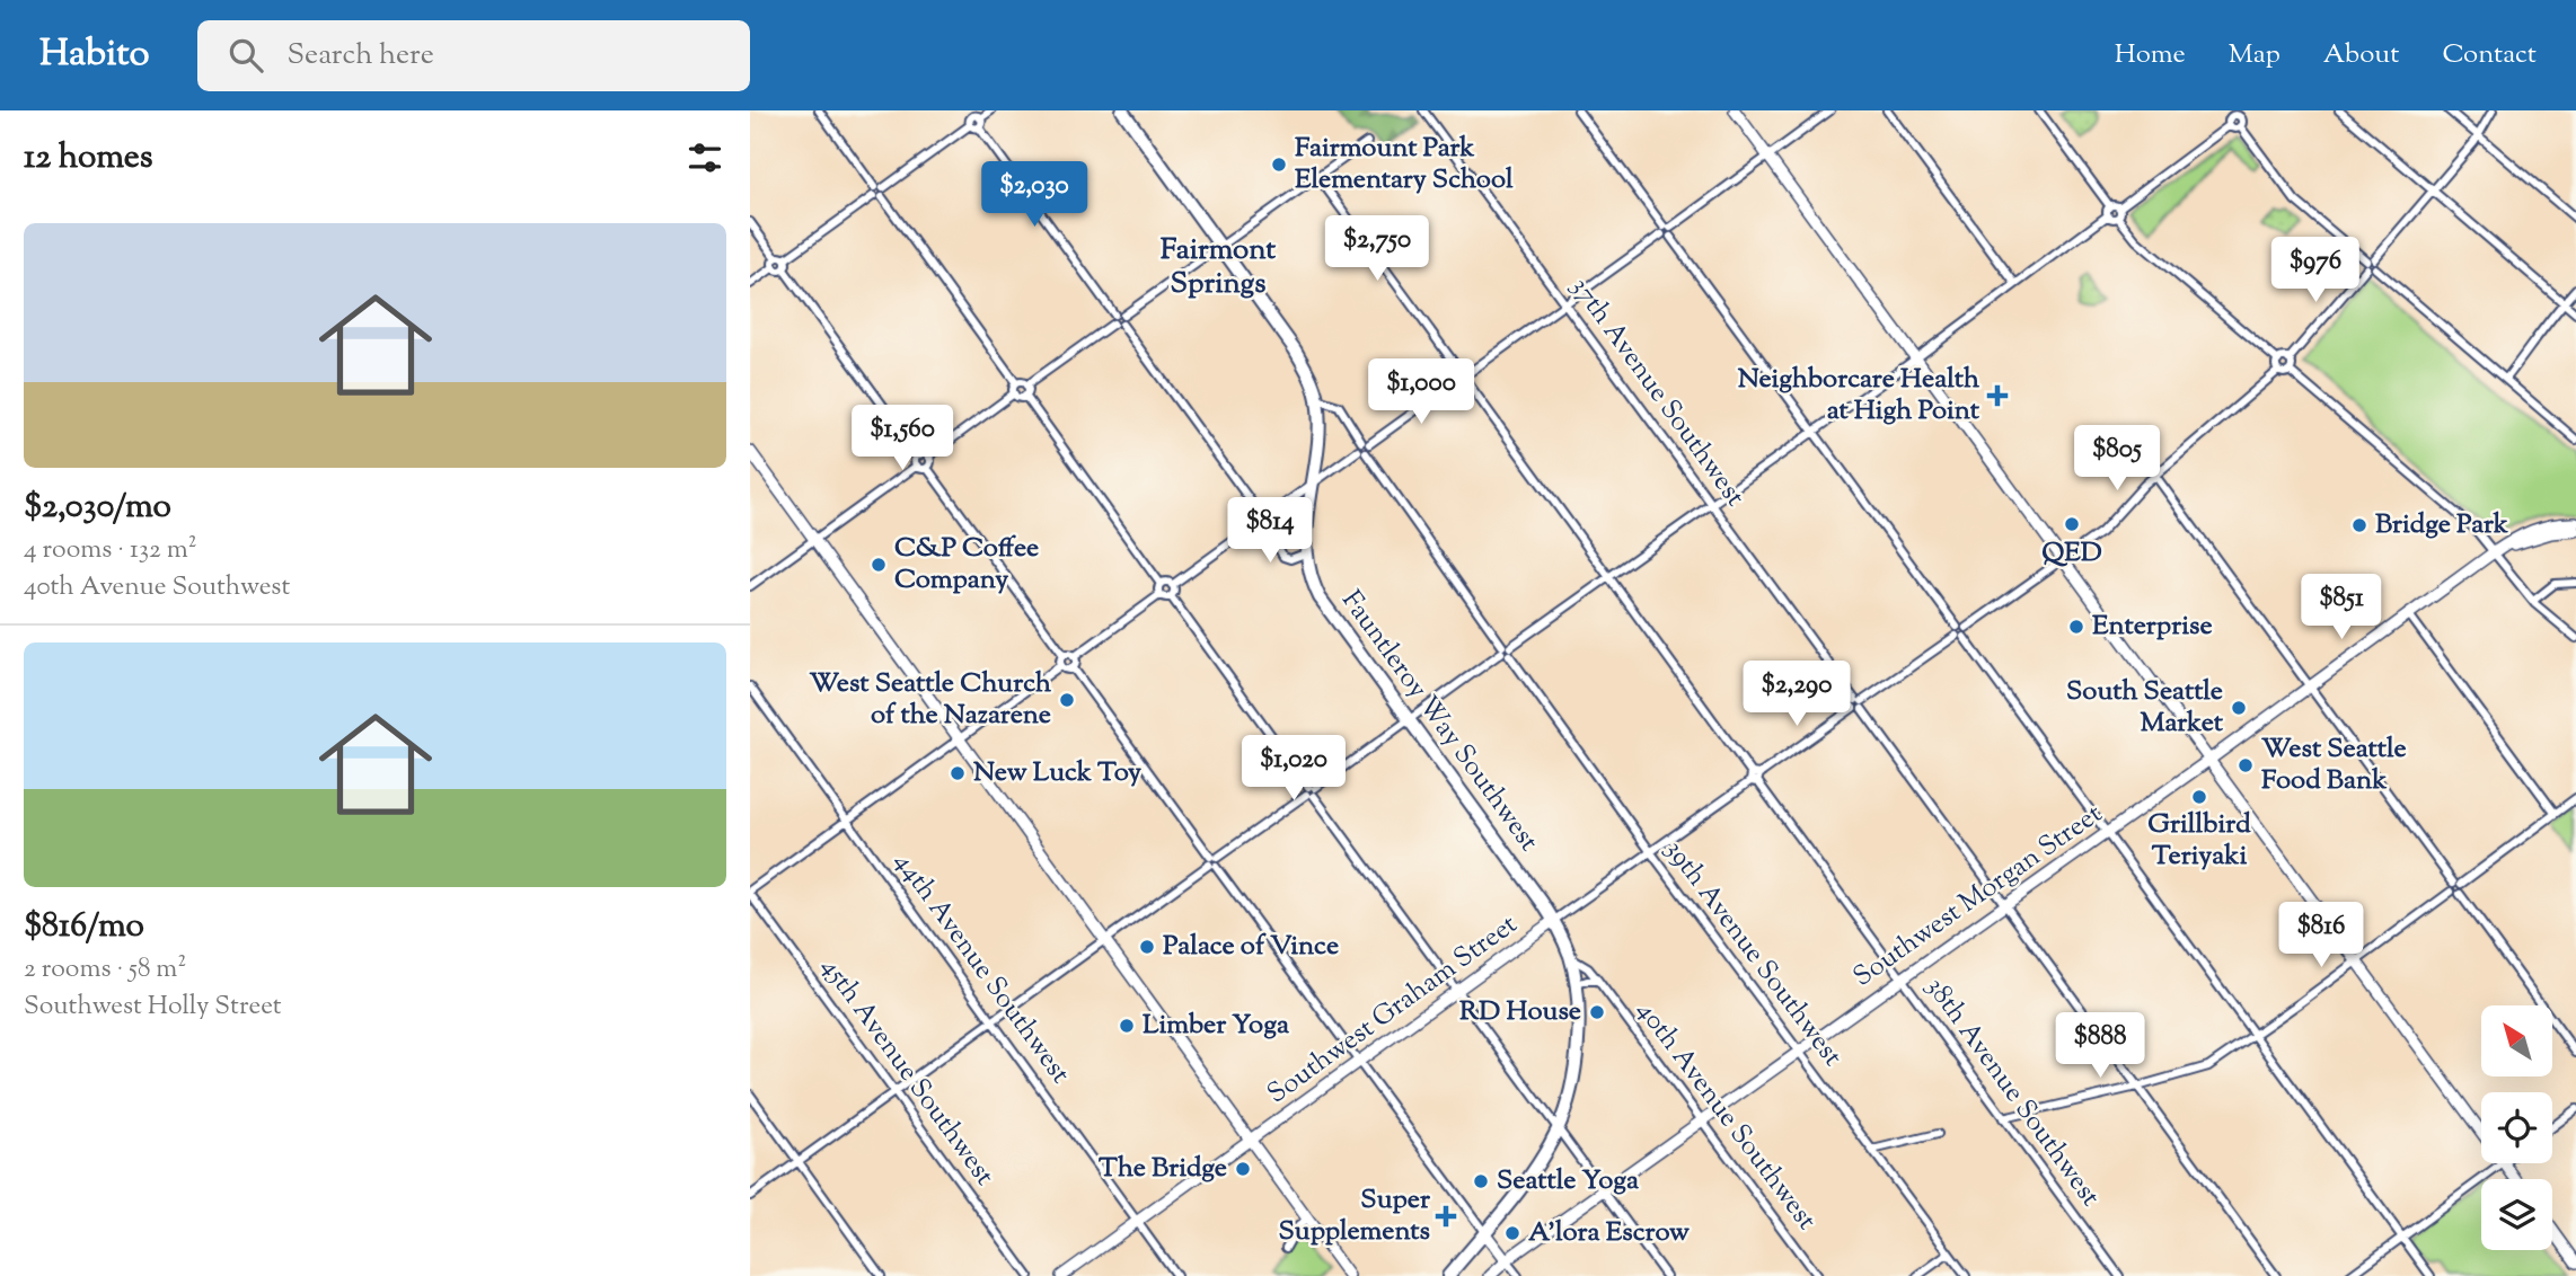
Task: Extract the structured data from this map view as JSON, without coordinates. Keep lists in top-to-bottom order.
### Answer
{
  "streets": {
    "main road": ["Fauntleroy Way Southwest", "Southwest Morgan Street", "Southwest Graham Street"],
    "street": [
      "37th Avenue Southwest",
      "39th Avenue Southwest",
      "44th Avenue Southwest",
      "45th Avenue Southwest",
      "38th Avenue Southwest",
      "40th Avenue Southwest"
    ]
  },
  "crossings": [
    ["37th Avenue Southwest", "Southwest Morgan Street"],
    ["37th Avenue Southwest", "Southwest Graham Street"],
    ["Fauntleroy Way Southwest", "Southwest Graham Street"],
    ["Fauntleroy Way Southwest", "40th Avenue Southwest"],
    ["Southwest Morgan Street", "39th Avenue Southwest"],
    ["Southwest Morgan Street", "38th Avenue Southwest"],
    ["Southwest Morgan Street", "40th Avenue Southwest"],
    ["39th Avenue Southwest", "Southwest Graham Street"],
    ["44th Avenue Southwest", "Southwest Graham Street"],
    ["Southwest Graham Street", "38th Avenue Southwest"]
  ],
  "districts": ["Fairmont Springs"],
  "places": {
    "other": [
      "Fairmount Park Elementary School",
      "QED",
      "Bridge Park",
      "C&P Coffee Company",
      "Enterprise",
      "West Seattle Church of the Nazarene",
      "South Seattle Market",
      "West Seattle Food Bank",
      "New Luck Toy",
      "Grillbird Teriyaki",
      "Palace of Vince",
      "RD House",
      "Limber Yoga",
      "The Bridge",
      "Seattle Yoga",
      "A'lora Escrow"
    ],
    "health": ["Neighborcare Health at High Point", "Super Supplements"]
  },
  "north": "top left",
  "page": {
    "header": "Habito",
    "search": "Search here",
    "nav": [
      "Home",
      "Map",
      "About",
      "Contact"
    ],
    "heading": "12 homes",
    "price": [
      "$2,030",
      "$2,750",
      "$976",
      "$1,000",
      "$1,560",
      "$805",
      "$814",
      "$851",
      "$2,290",
      "$1,020",
      "$816",
      "$888"
    ],
    "list": [
      {
        "name": "$2,030/mo",
        "note": "4 rooms · 132 m² · 40th Avenue Southwest"
      },
      {
        "name": "$816/mo",
        "note": "2 rooms · 58 m² · Southwest Holly Street"
      }
    ]
  }
}
